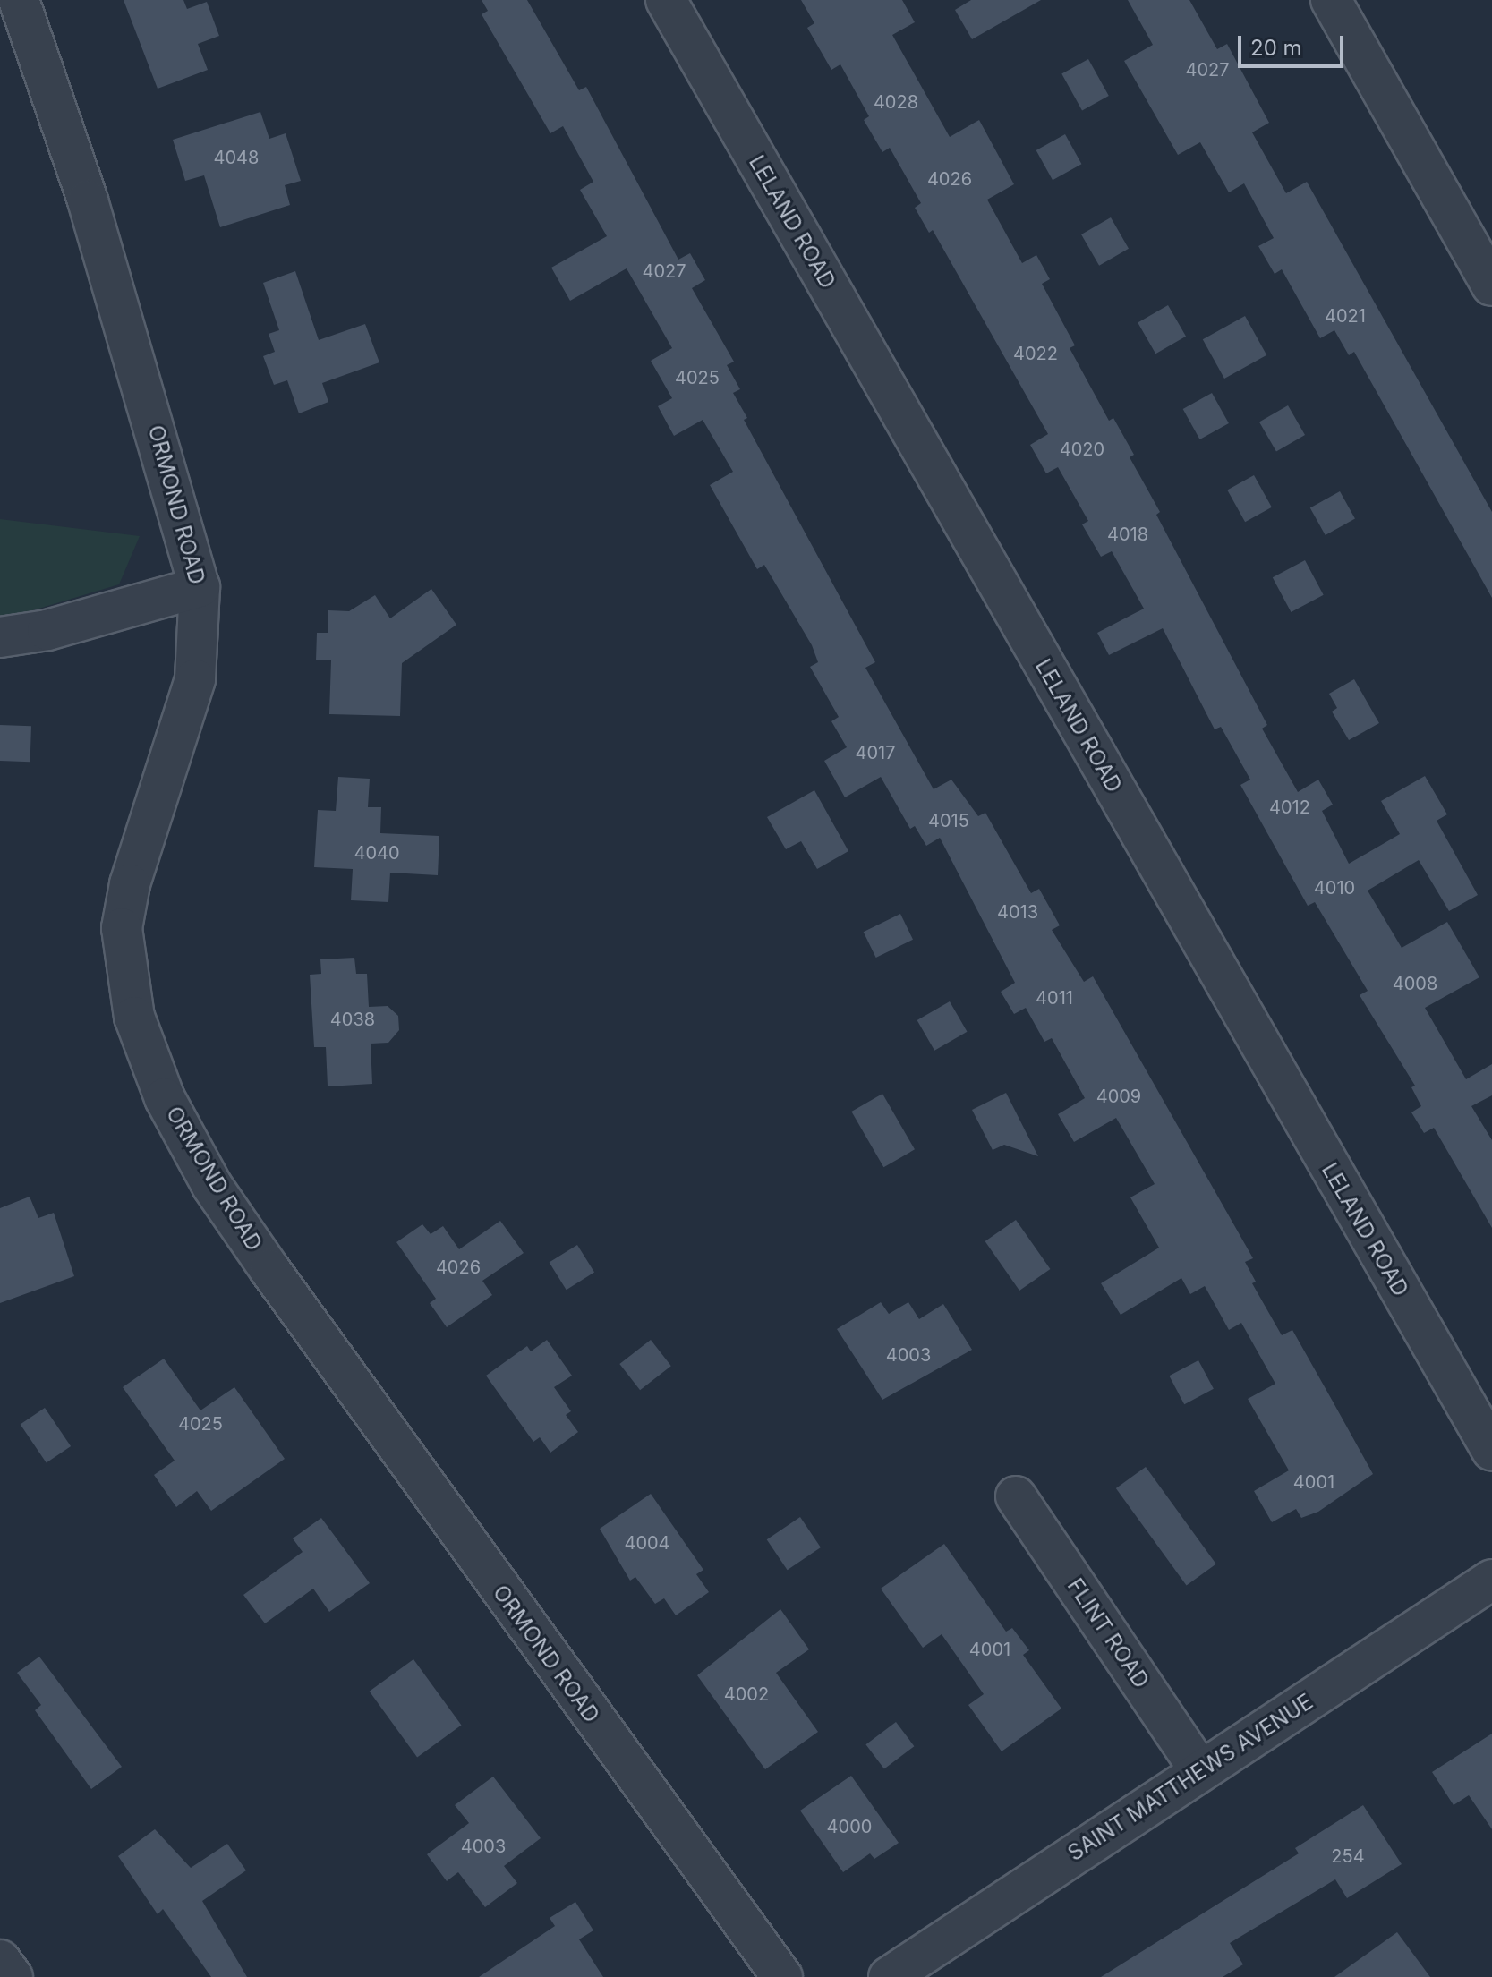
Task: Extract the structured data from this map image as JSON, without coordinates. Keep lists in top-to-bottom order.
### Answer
{
  "streets": {
    "street": [
      "LELAND ROAD",
      "ORMOND ROAD",
      "FLINT ROAD",
      "SAINT MATTHEWS AVENUE"
    ]
  },
  "crossings": [
    ["FLINT ROAD", "SAINT MATTHEWS AVENUE"]
  ],
  "house_numbers": [
    "4027",
    "4028",
    "4048",
    "4026",
    "4027",
    "4021",
    "4022",
    "4025",
    "4020",
    "4018",
    "4017",
    "4012",
    "4015",
    "4040",
    "4010",
    "4013",
    "4008",
    "4011",
    "4038",
    "4009",
    "4026",
    "4003",
    "4025",
    "4001",
    "4004",
    "4001",
    "4002",
    "4000",
    "4003",
    "254"
  ],
  "scale_bar": "20 m"
}
